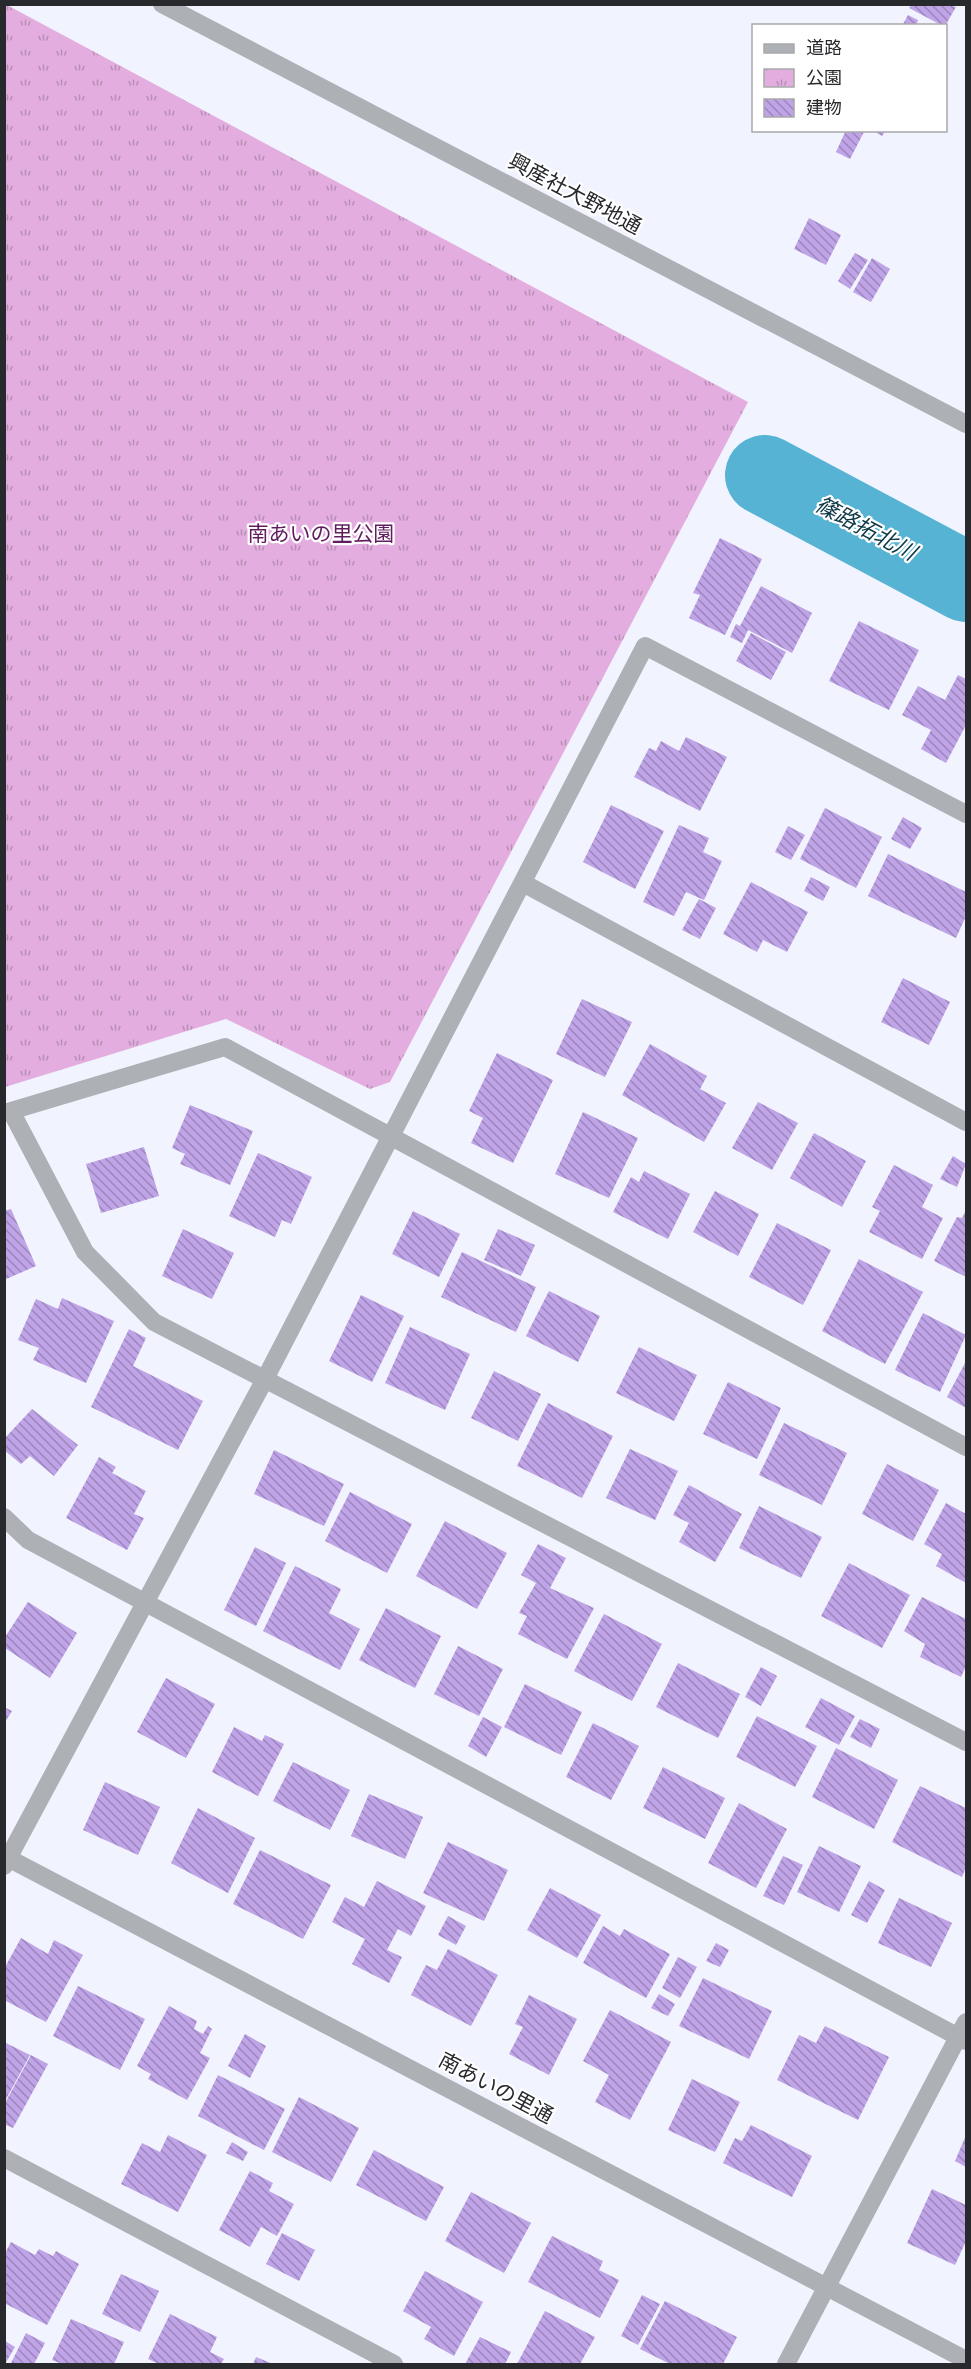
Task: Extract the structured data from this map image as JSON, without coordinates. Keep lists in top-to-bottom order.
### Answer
{
  "streets": {
    "street": ["興産社大野地通", "南あいの里通"]
  },
  "water": ["篠路拓北川"],
  "parks": ["南あいの里公園"],
  "legend": ["道路", "公園", "建物"]
}
